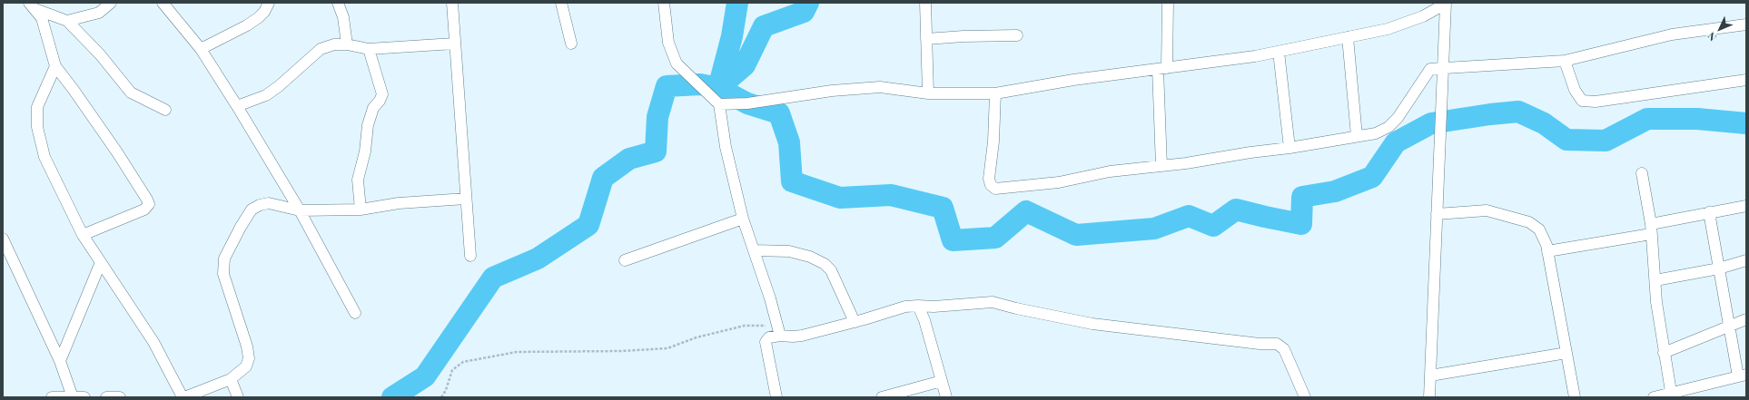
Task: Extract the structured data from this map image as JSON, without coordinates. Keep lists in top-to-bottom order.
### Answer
{
  "north": "bottom left"
}
